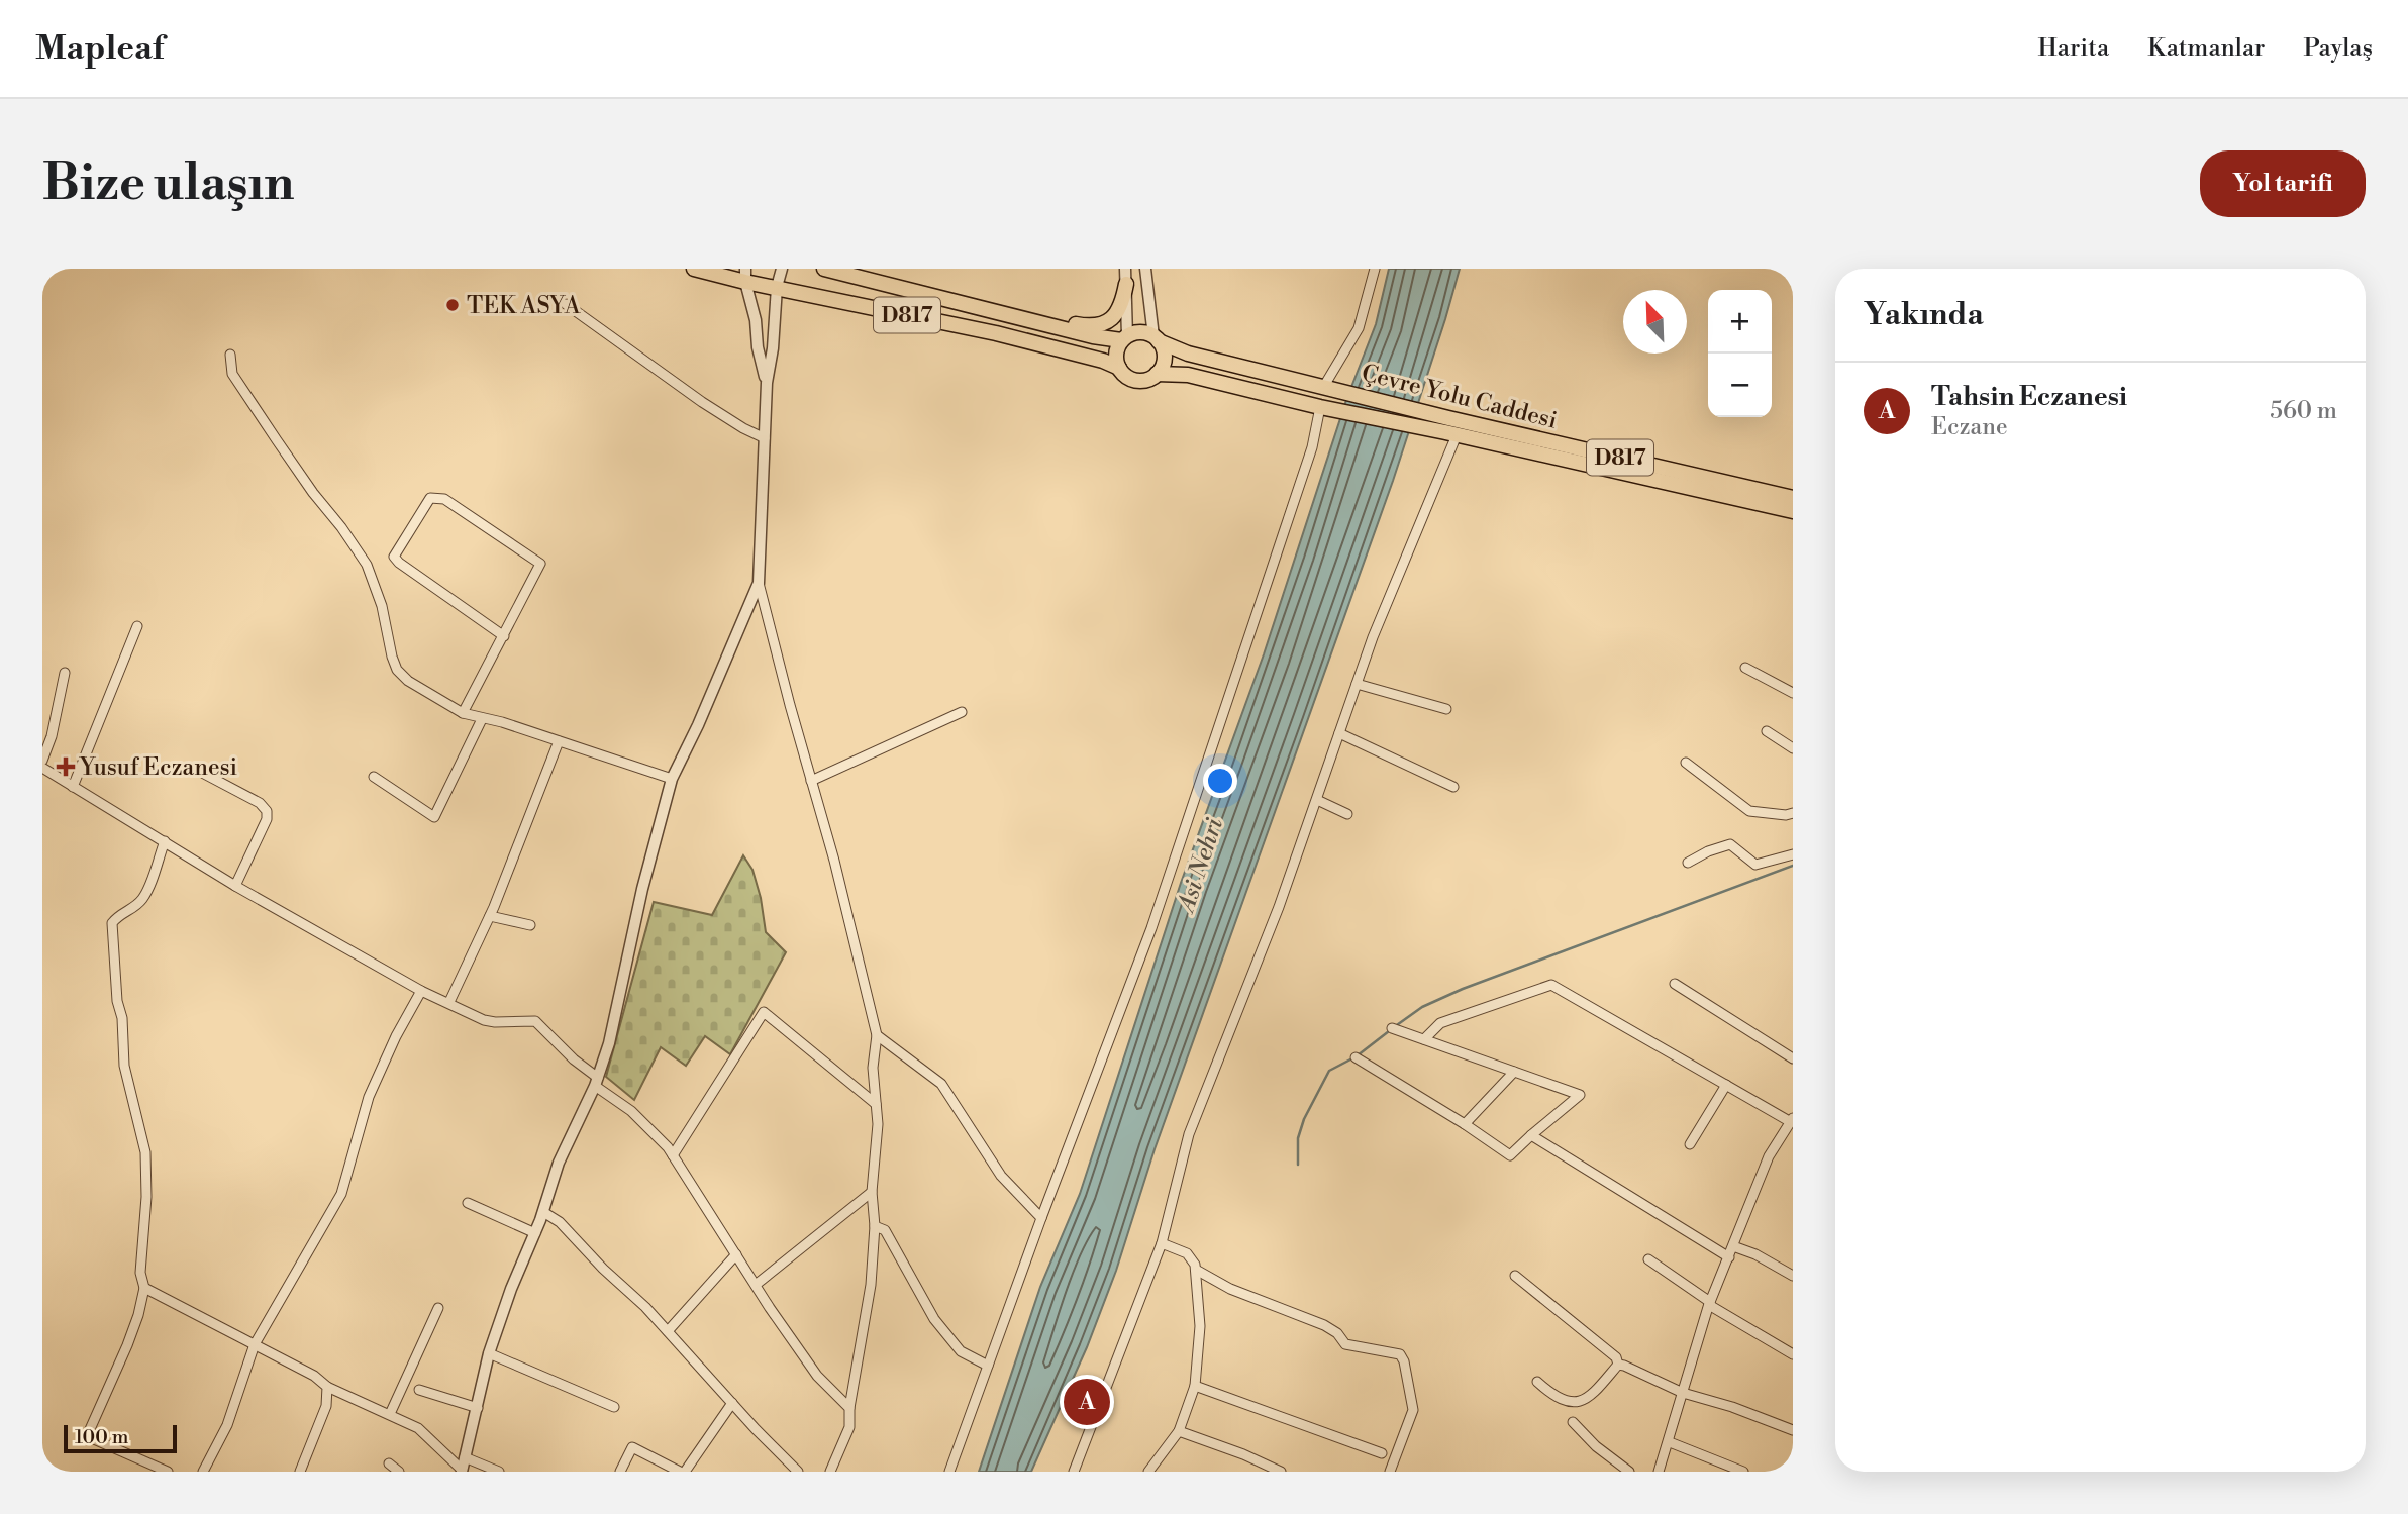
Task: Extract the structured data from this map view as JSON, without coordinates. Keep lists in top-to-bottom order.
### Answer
{
  "streets": {
    "highway": ["D817", "Çevre Yolu Caddesi"]
  },
  "water": ["Asi Nehri"],
  "places": {
    "other": ["TEK ASYA"],
    "health": ["Yusuf Eczanesi"]
  },
  "scale_bar": "100 m",
  "north": "top left",
  "page": {
    "header": "Mapleaf",
    "nav": ["Harita", "Katmanlar", "Paylaş"],
    "buttons": "Yol tarifi",
    "title": "Bize ulaşın",
    "heading": "Yakında",
    "map_buttons": ["+", "−"],
    "list": [
      {
        "mark": "A",
        "name": "Tahsin Eczanesi",
        "note": "Eczane",
        "value": "560 m"
      }
    ],
    "pins": "A",
    "scale": "100 m"
  }
}
